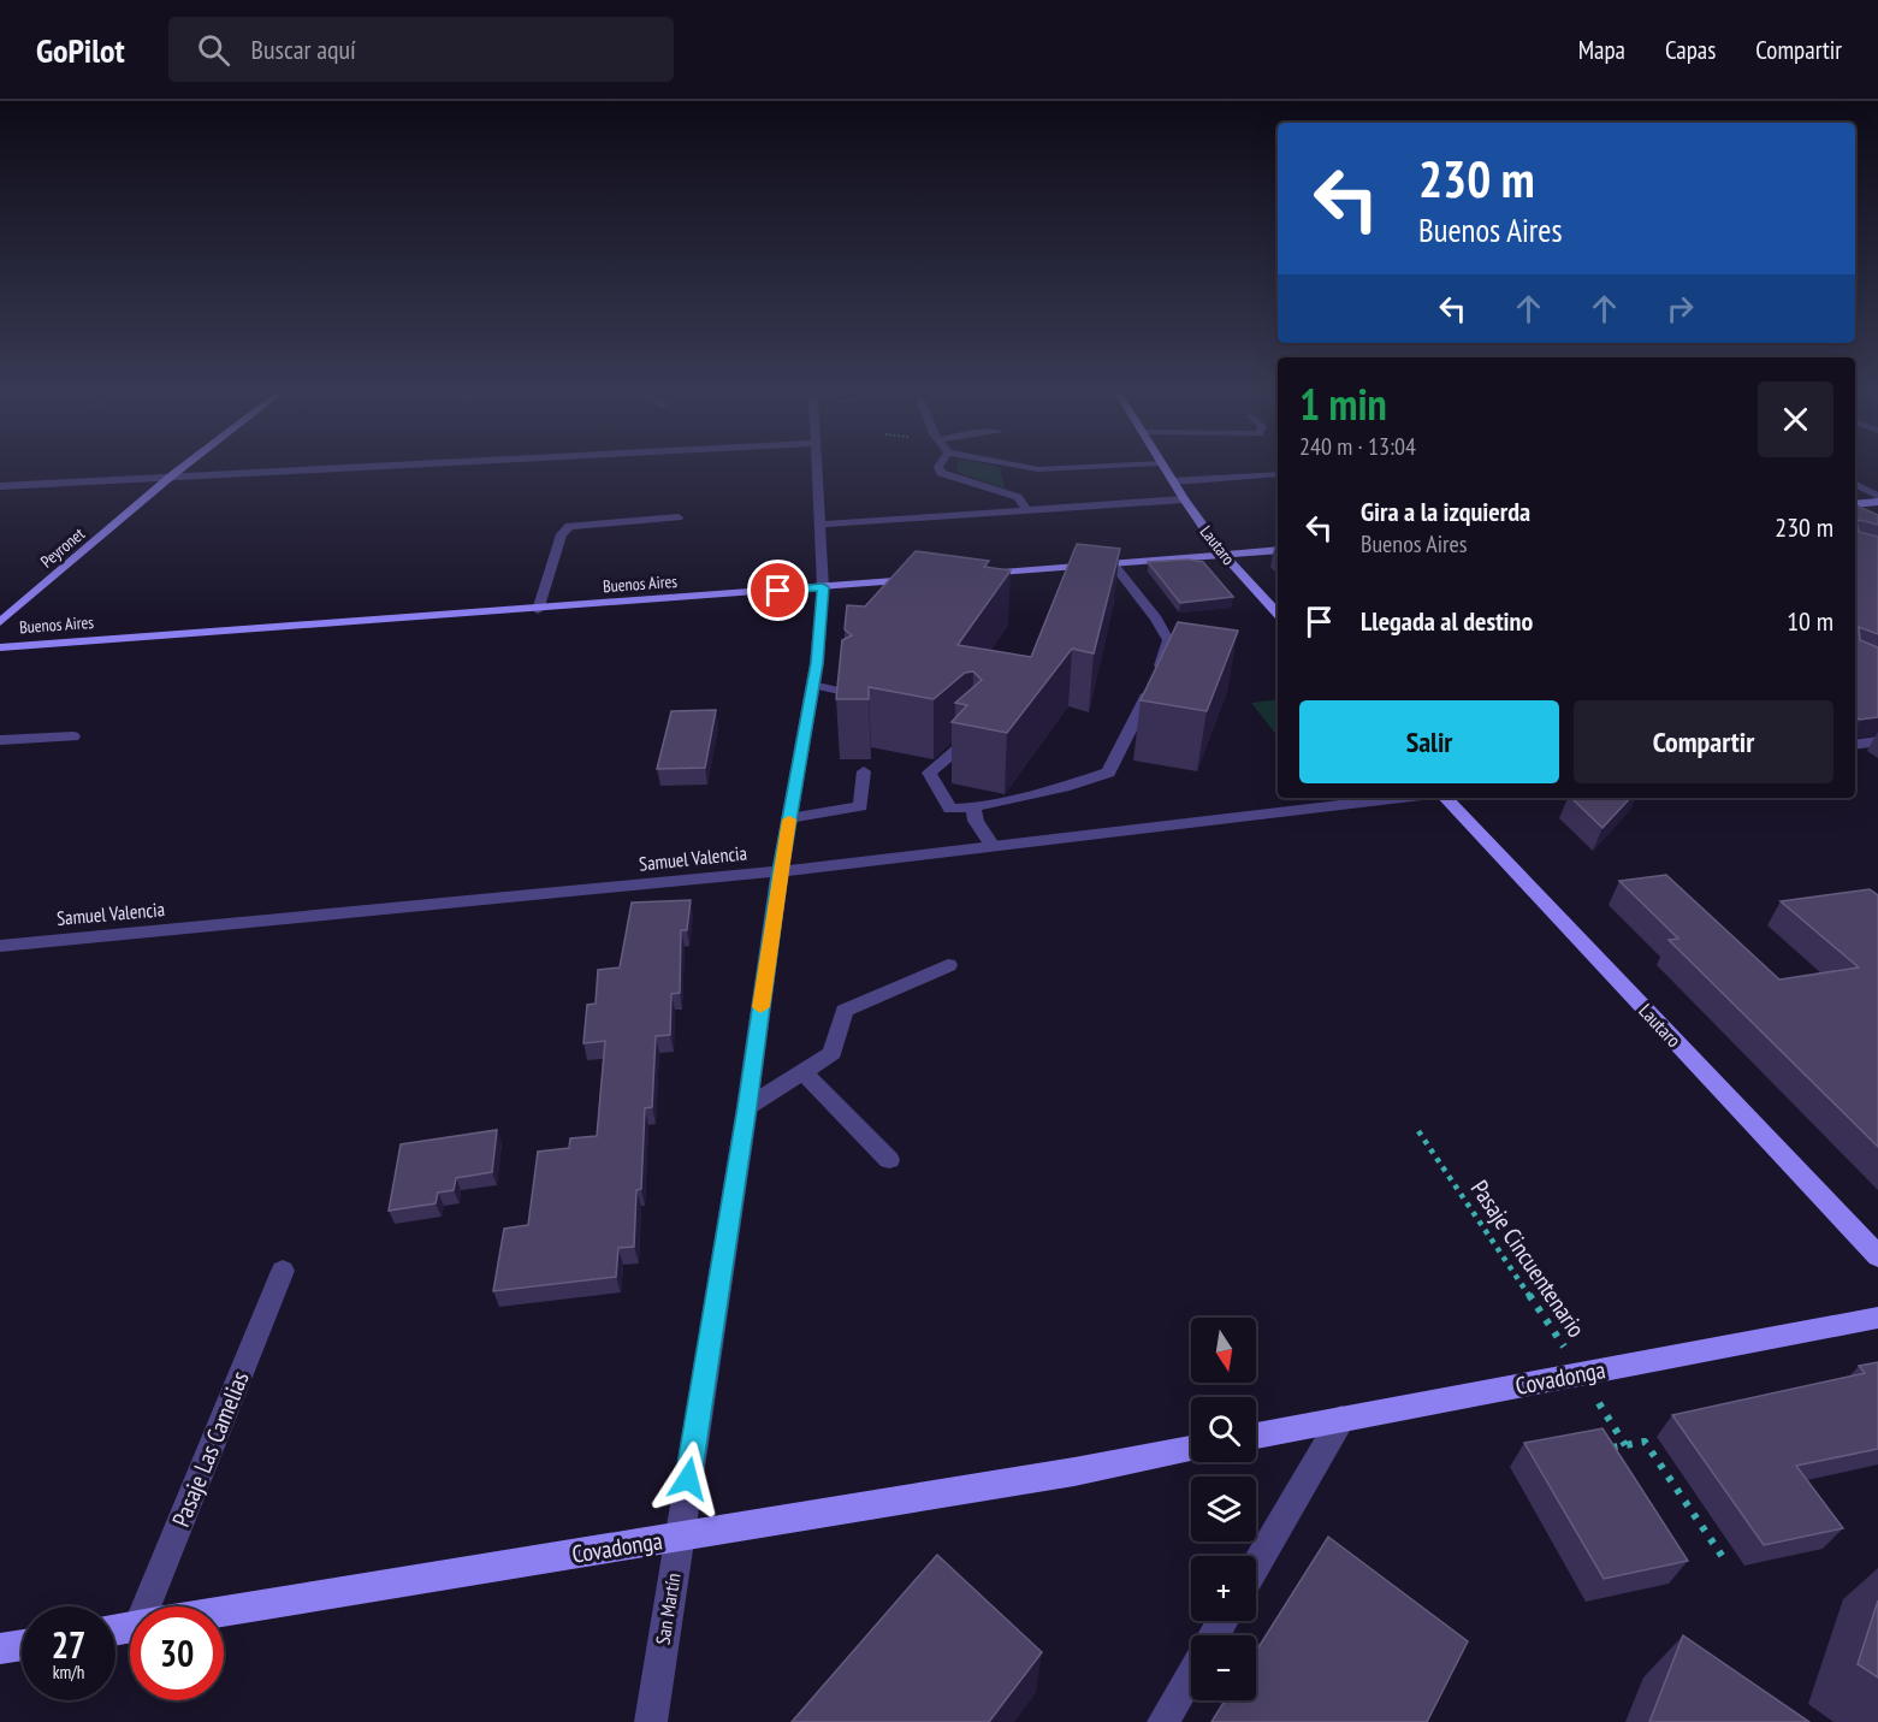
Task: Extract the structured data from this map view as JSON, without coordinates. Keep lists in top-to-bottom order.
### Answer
{
  "streets": {
    "main road": [
      "Lautaro",
      "Peyronet",
      "Buenos Aires",
      "Covadonga"
    ],
    "street": ["Samuel Valencia", "Pasaje Las Camelias", "San Martín"],
    "path": ["Pasaje Cincuentenario"]
  },
  "crossings": [
    ["Buenos Aires", "San Martín"],
    ["Samuel Valencia", "San Martín"],
    ["Pasaje Cincuentenario", "Covadonga"],
    ["Covadonga", "San Martín"]
  ],
  "north": "bottom",
  "page": {
    "header": "GoPilot",
    "search": "Buscar aquí",
    "nav": ["Mapa", "Capas", "Compartir"],
    "turn": ["230 m", "Buenos Aires"],
    "heading": ["1 min", "240 m · 13:04"],
    "list": [
      {
        "name": "Gira a la izquierda",
        "note": "Buenos Aires",
        "value": "230 m"
      },
      {
        "name": "Llegada al destino",
        "value": "10 m"
      }
    ],
    "buttons": ["Salir", "Compartir"],
    "map_buttons": ["+", "−"],
    "speed": "27 km/h",
    "limit": "30"
  }
}
